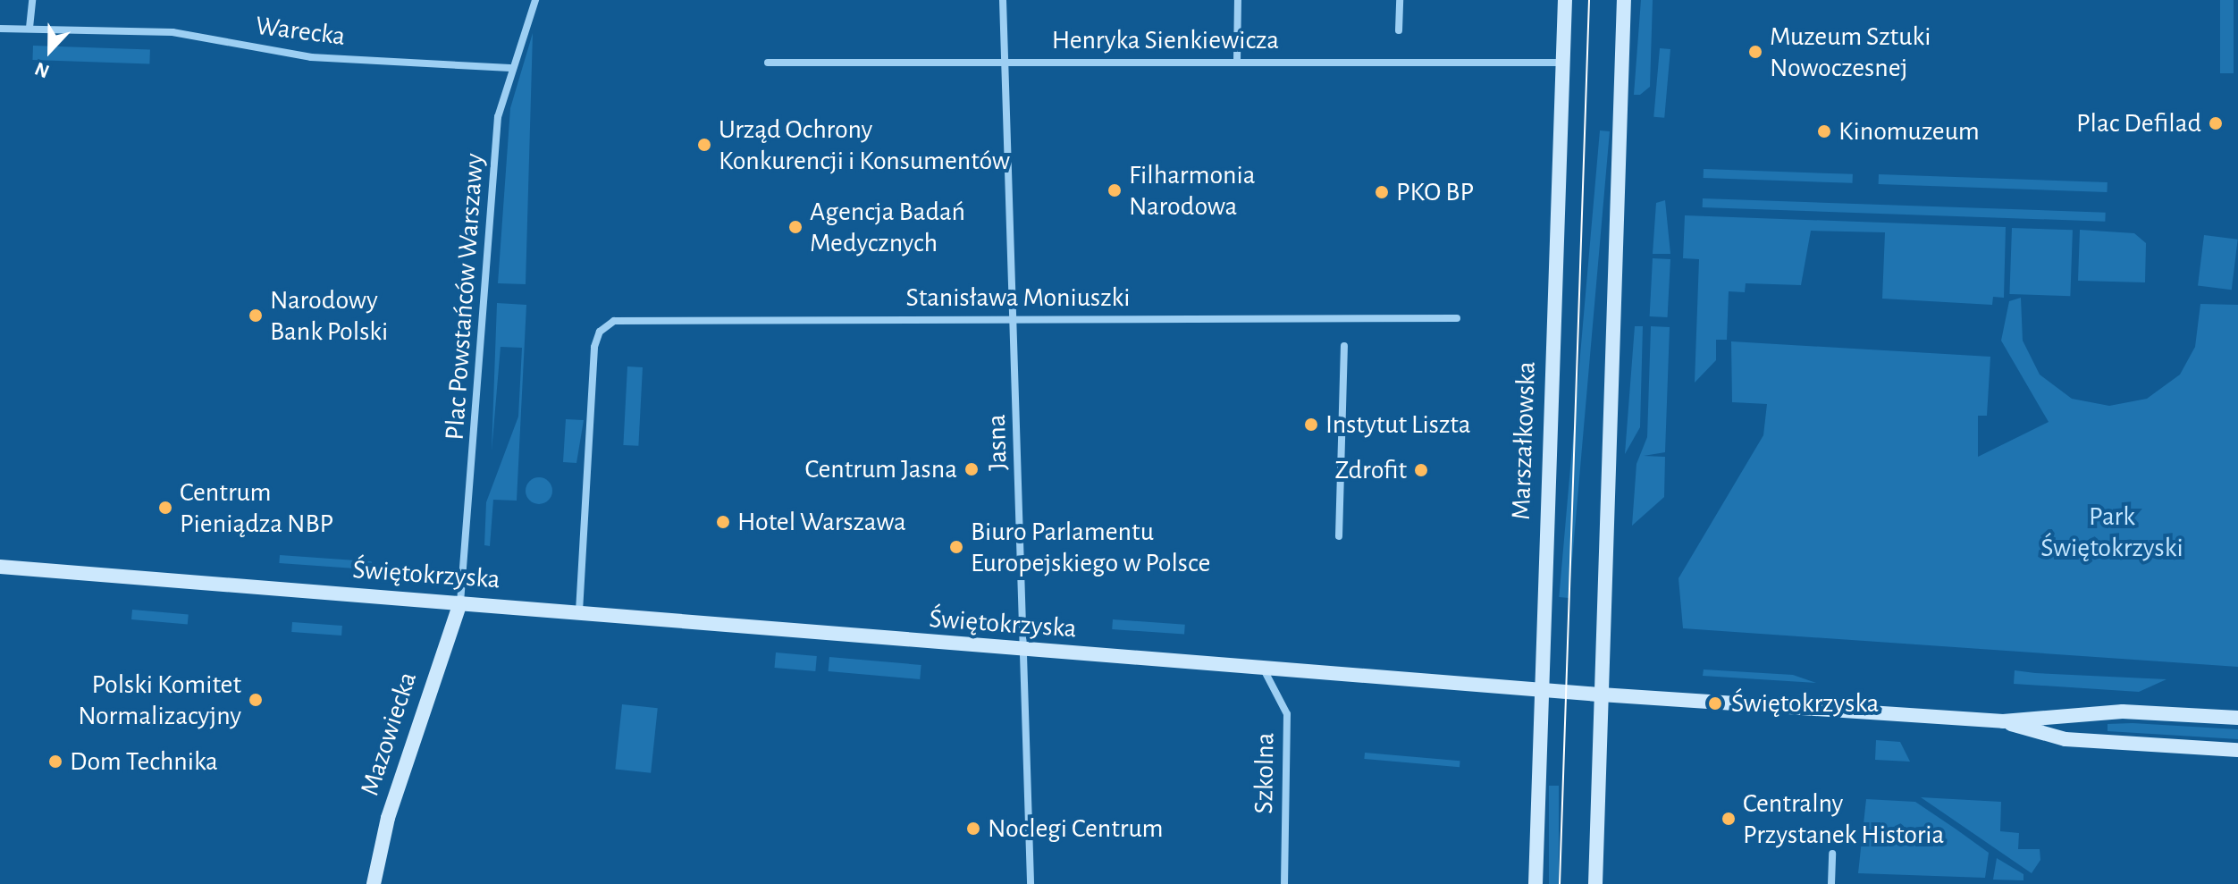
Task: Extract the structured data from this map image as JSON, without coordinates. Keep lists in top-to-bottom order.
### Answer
{
  "streets": {
    "street": [
      "Warecka",
      "Henryka Sienkiewicza",
      "Plac Powstańców Warszawy",
      "Stanisława Moniuszki",
      "Marszałkowska",
      "Jasna",
      "Świętokrzyska",
      "Mazowiecka",
      "Szkolna"
    ]
  },
  "crossings": [
    ["Warecka", "Plac Powstańców Warszawy"],
    ["Henryka Sienkiewicza", "Marszałkowska"],
    ["Henryka Sienkiewicza", "Jasna"],
    ["Plac Powstańców Warszawy", "Świętokrzyska"],
    ["Plac Powstańców Warszawy", "Mazowiecka"],
    ["Stanisława Moniuszki", "Jasna"],
    ["Stanisława Moniuszki", "Świętokrzyska"],
    ["Marszałkowska", "Świętokrzyska"],
    ["Jasna", "Świętokrzyska"],
    ["Świętokrzyska", "Mazowiecka"],
    ["Świętokrzyska", "Szkolna"]
  ],
  "parks": ["Park Świętokrzyski"],
  "places": [
    "Muzeum Sztuki Nowoczesnej",
    "Plac Defilad",
    "Kinomuzeum",
    "Urząd Ochrony Konkurencji i Konsumentów",
    "Filharmonia Narodowa",
    "PKO BP",
    "Agencja Badań Medycznych",
    "Narodowy Bank Polski",
    "Instytut Liszta",
    "Centrum Jasna",
    "Zdrofit",
    "Centrum Pieniądza NBP",
    "Hotel Warszawa",
    "Biuro Parlamentu Europejskiego w Polsce",
    "Polski Komitet Normalizacyjny",
    "Świętokrzyska",
    "Dom Technika",
    "Centralny Przystanek Historia",
    "Noclegi Centrum"
  ],
  "north": "bottom"
}
